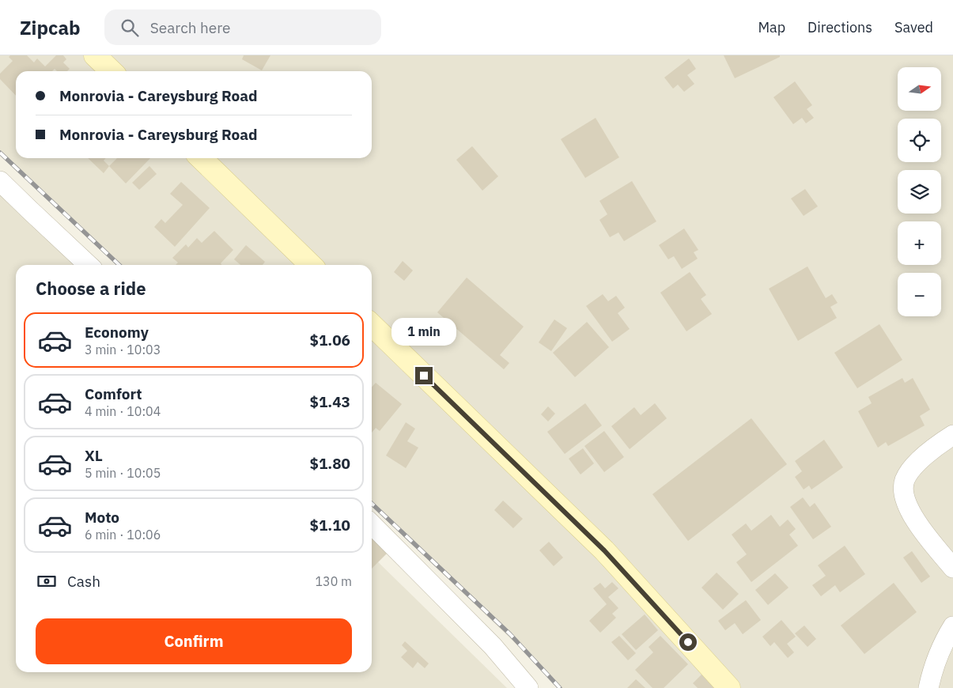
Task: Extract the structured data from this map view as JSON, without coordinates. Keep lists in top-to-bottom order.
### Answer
{
  "north": "right",
  "page": {
    "header": "Zipcab",
    "search": "Search here",
    "nav": ["Map", "Directions", "Saved"],
    "map_buttons": ["+", "−"],
    "banner": ["Monrovia - Careysburg Road", "Monrovia - Careysburg Road"],
    "heading": "Choose a ride",
    "list": [
      {
        "name": "Economy",
        "note": "3 min · 10:03",
        "value": "$1.06"
      },
      {
        "name": "Comfort",
        "note": "4 min · 10:04",
        "value": "$1.43"
      },
      {
        "name": "XL",
        "note": "5 min · 10:05",
        "value": "$1.80"
      },
      {
        "name": "Moto",
        "note": "6 min · 10:06",
        "value": "$1.10"
      }
    ],
    "bubble": "1 min",
    "pay": ["Cash", "130 m"],
    "buttons": "Confirm"
  }
}
